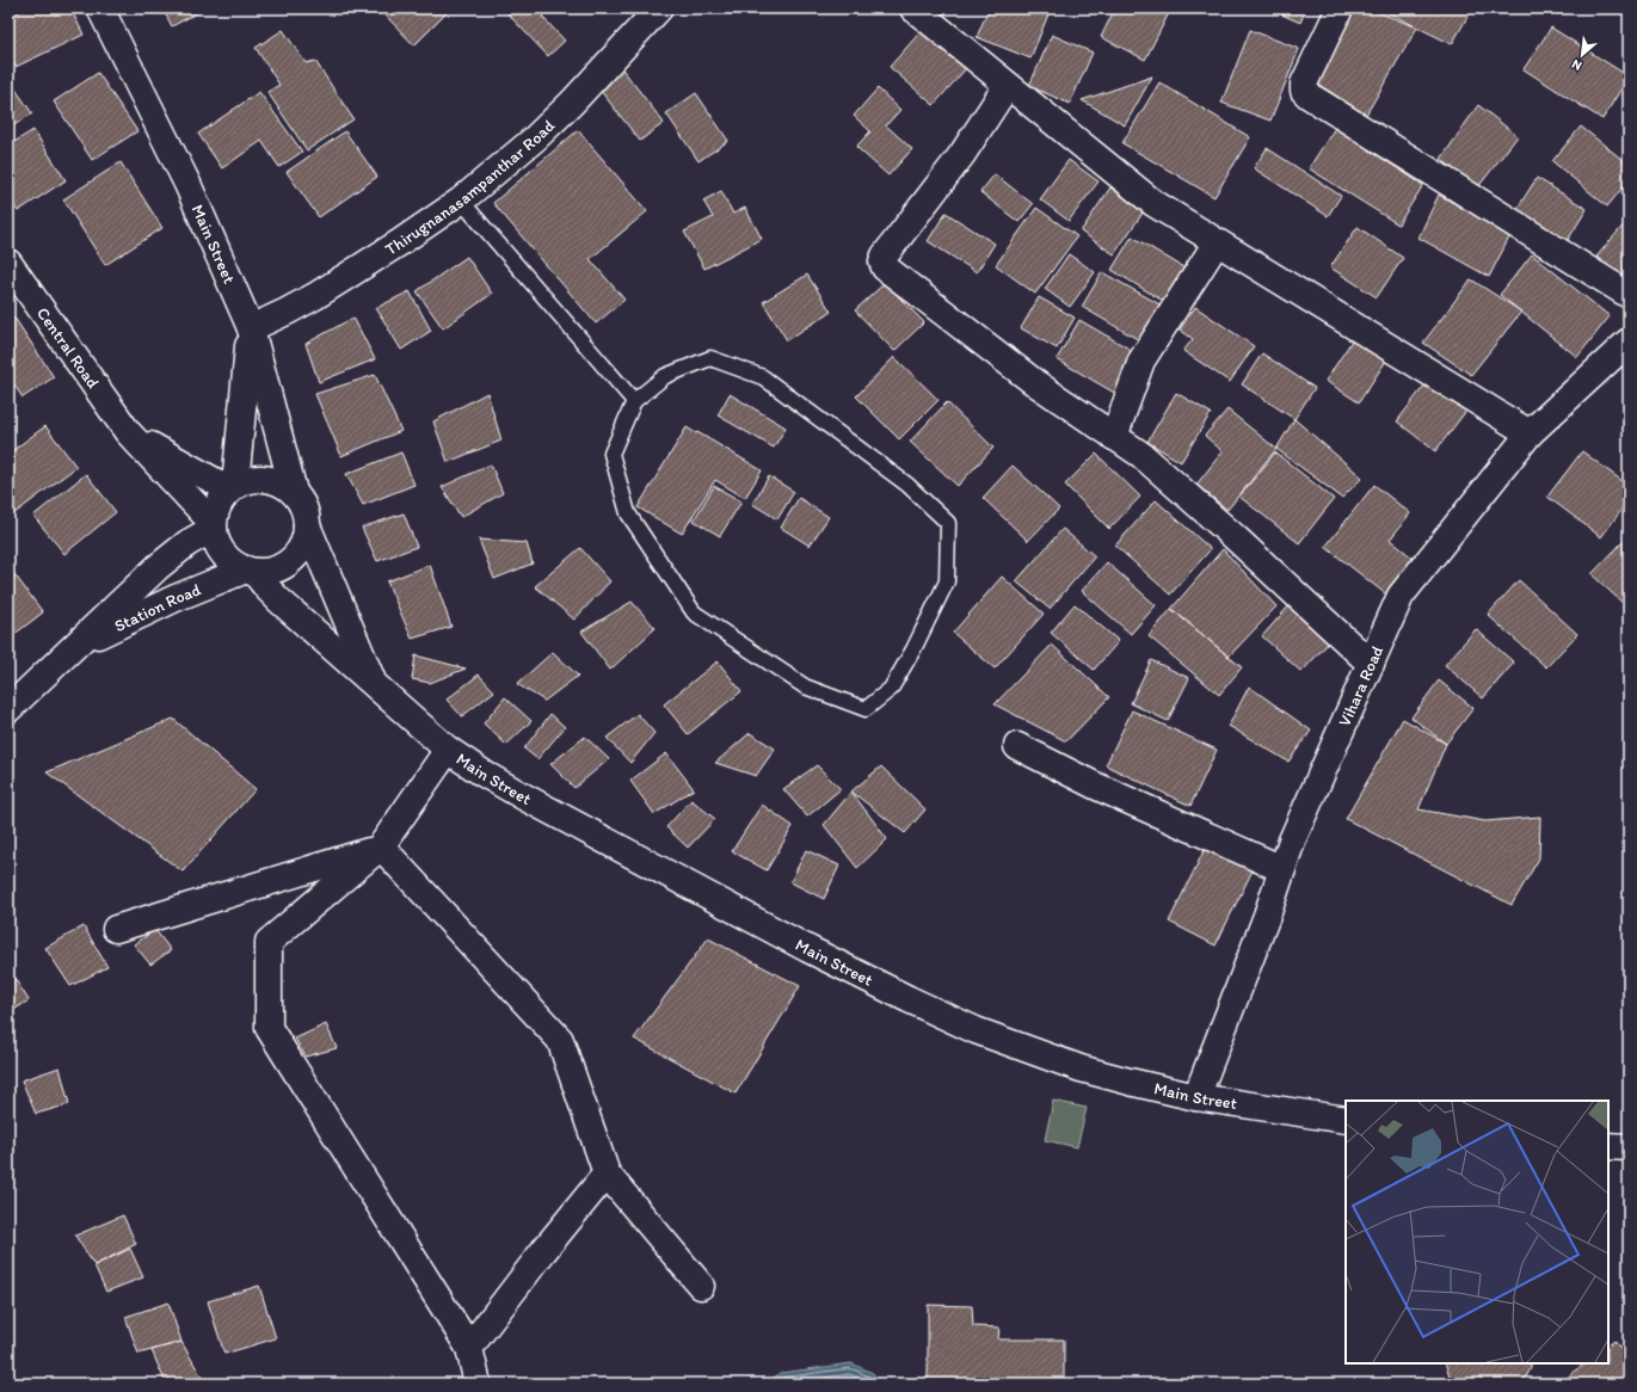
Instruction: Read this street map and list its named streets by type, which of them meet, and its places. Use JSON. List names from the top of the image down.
{
  "streets": {
    "street": [
      "Thirugnanasampanthar Road",
      "Main Street",
      "Central Road",
      "Station Road",
      "Vihara Road"
    ]
  },
  "crossings": [
    ["Thirugnanasampanthar Road", "Main Street"],
    ["Main Street", "Central Road"],
    ["Main Street", "Station Road"],
    ["Main Street", "Vihara Road"],
    ["Central Road", "Station Road"]
  ],
  "north": "bottom left"
}
